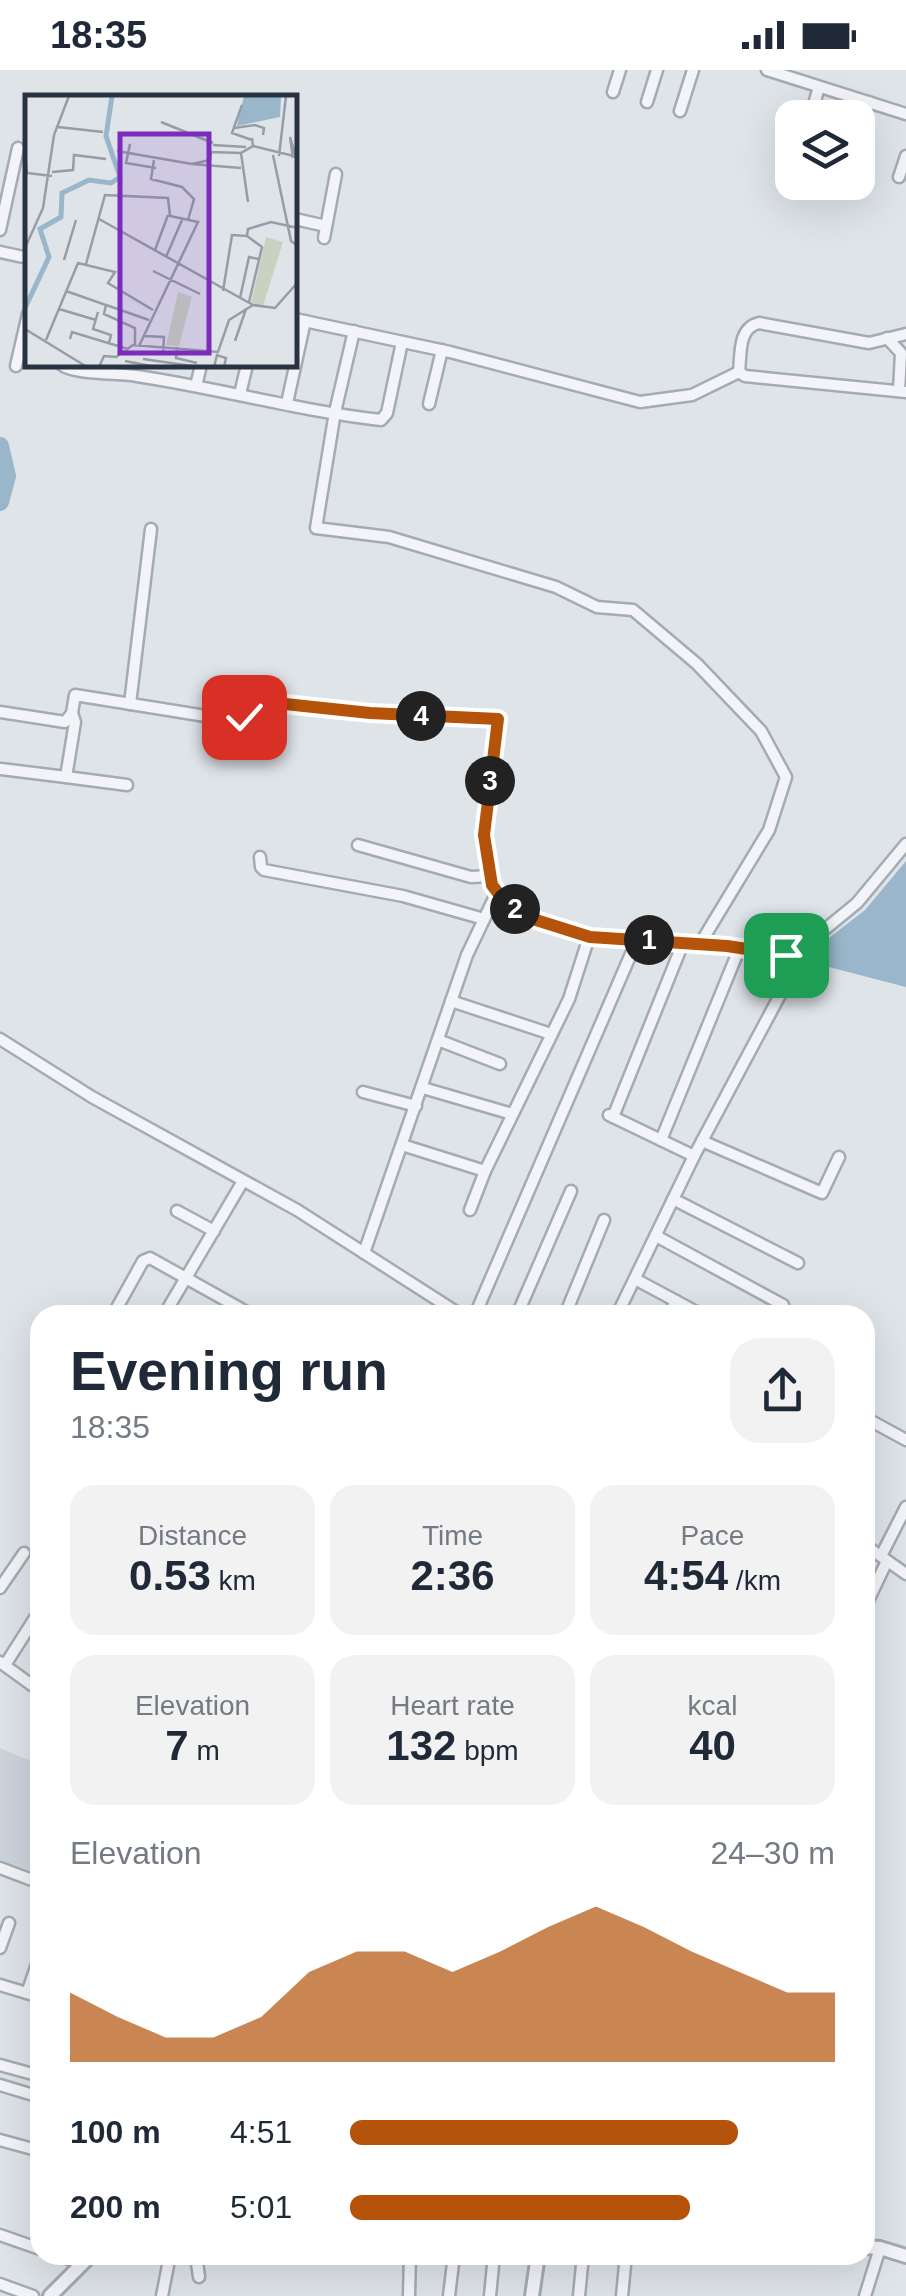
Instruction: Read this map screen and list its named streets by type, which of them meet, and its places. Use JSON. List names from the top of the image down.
{
  "page": {
    "status": "18:35",
    "pins": [
      "4",
      "3",
      "2",
      "1"
    ],
    "heading": ["Evening run", "18:35"],
    "stats": [
      ["Distance", "0.53 km"],
      ["Time", "2:36"],
      ["Pace", "4:54 /km"],
      ["Elevation", "7 m"],
      ["Heart rate", "132 bpm"],
      ["kcal", "40"]
    ],
    "chart": ["Elevation", "24–30 m"],
    "list": [
      {
        "name": "100 m",
        "note": "4:51"
      },
      {
        "name": "200 m",
        "note": "5:01"
      }
    ]
  }
}
